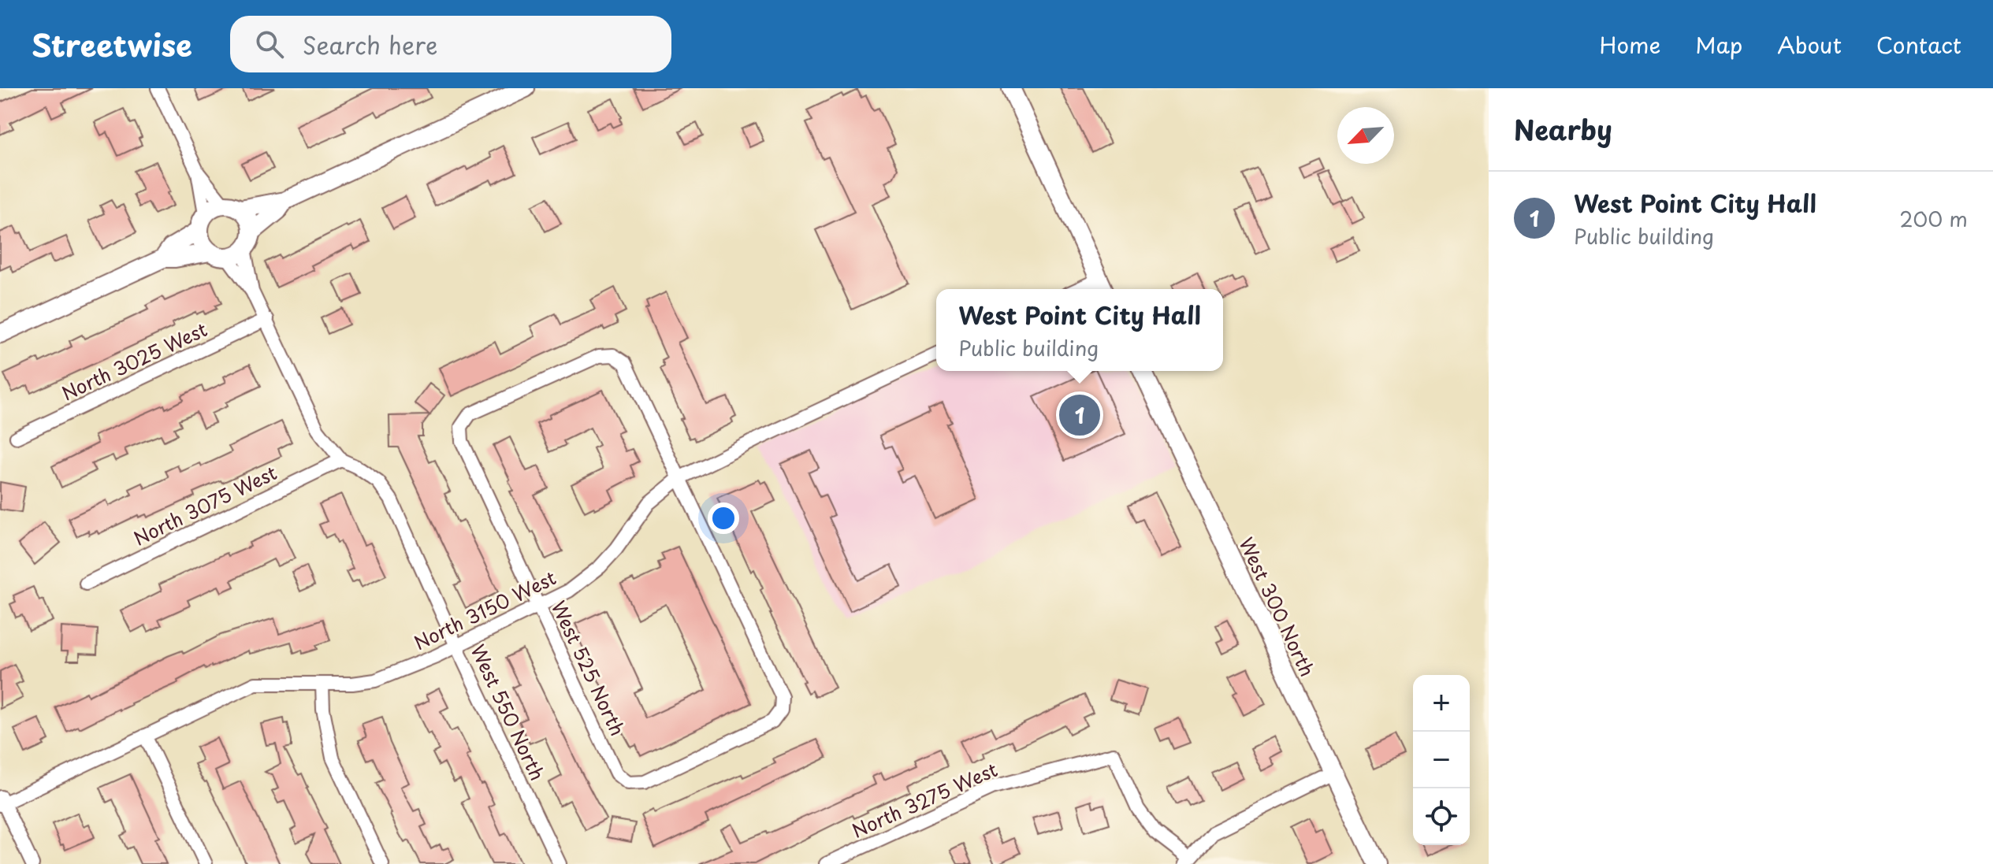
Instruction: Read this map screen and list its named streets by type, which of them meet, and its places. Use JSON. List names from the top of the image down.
{
  "streets": {
    "main road": ["West 300 North"],
    "street": [
      "North 3025 West",
      "North 3075 West",
      "North 3150 West",
      "West 525 North",
      "West 550 North",
      "North 3275 West"
    ]
  },
  "crossings": [
    ["North 3025 West", "West 550 North"],
    ["North 3075 West", "West 550 North"],
    ["North 3150 West", "West 525 North"],
    ["North 3150 West", "West 550 North"]
  ],
  "north": "bottom left",
  "page": {
    "header": "Streetwise",
    "search": "Search here",
    "nav": [
      "Home",
      "Map",
      "About",
      "Contact"
    ],
    "heading": "Nearby",
    "list": [
      {
        "mark": "1",
        "name": "West Point City Hall",
        "note": "Public building",
        "value": "200 m"
      }
    ],
    "popup": ["West Point City Hall", "Public building"],
    "pins": "1",
    "map_buttons": ["+", "−"]
  }
}
